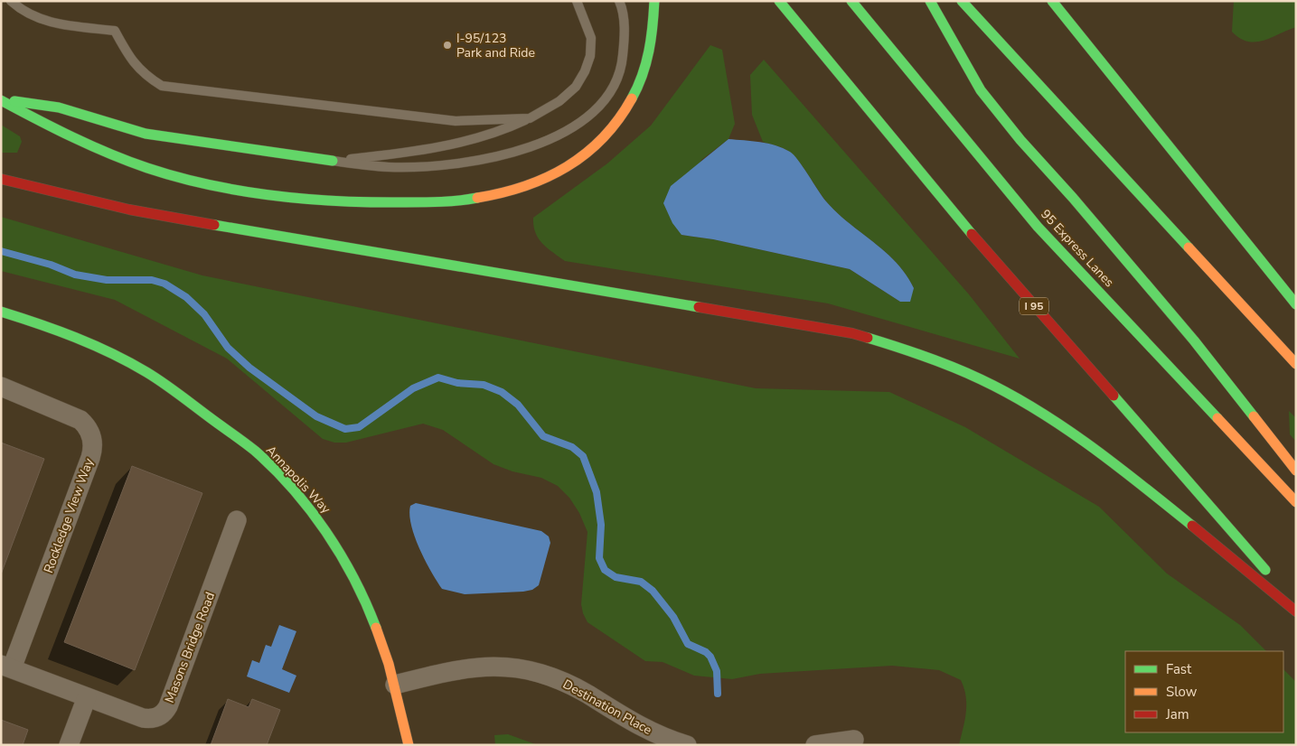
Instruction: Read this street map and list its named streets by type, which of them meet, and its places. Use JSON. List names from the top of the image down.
{
  "streets": {
    "main road": ["95 Express Lanes", "I 95", "Annapolis Way"],
    "street": ["Rockledge View Way", "Masons Bridge Road", "Destination Place"]
  },
  "crossings": [
    ["Annapolis Way", "Destination Place"],
    ["Rockledge View Way", "Masons Bridge Road"]
  ],
  "places": ["I-95/123 Park and Ride"],
  "legend": ["Fast", "Slow", "Jam"]
}
